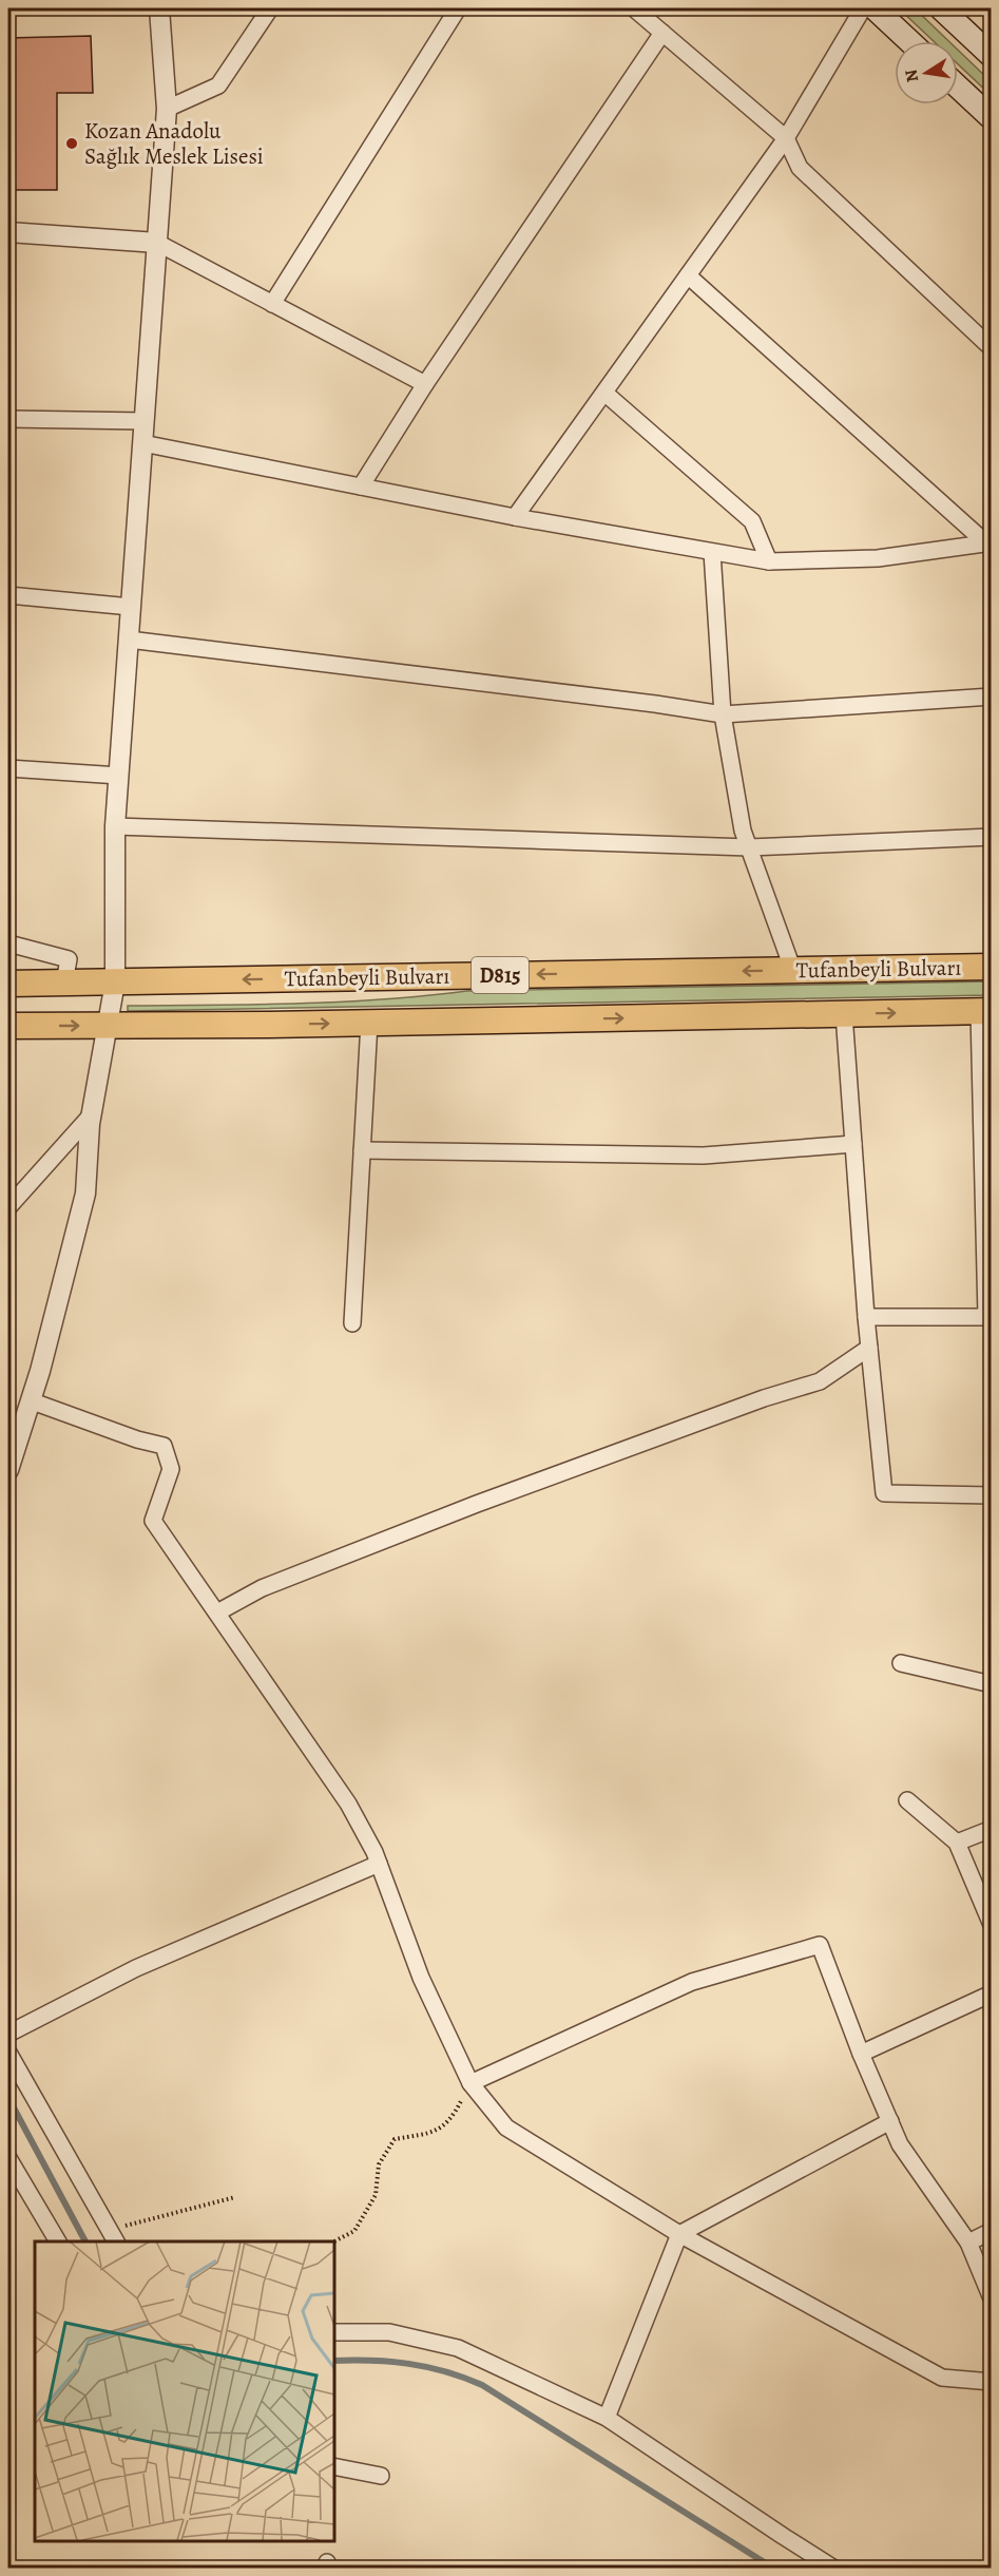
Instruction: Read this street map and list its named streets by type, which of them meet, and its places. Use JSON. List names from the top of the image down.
{
  "streets": {
    "highway": ["Tufanbeyli Bulvarı", "D815"]
  },
  "places": ["Kozan Anadolu Sağlık Meslek Lisesi"],
  "north": "left"
}
